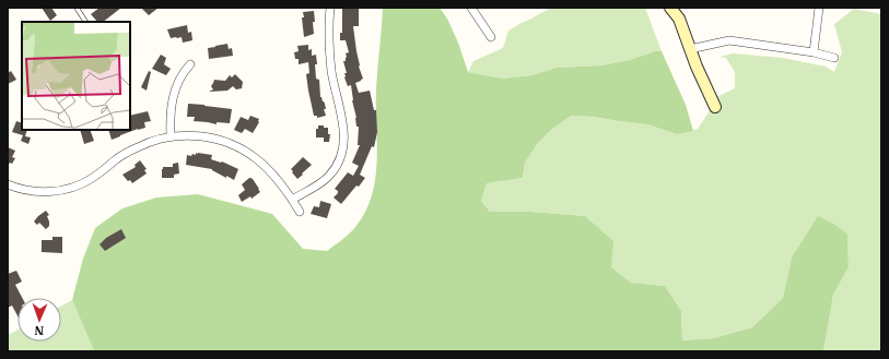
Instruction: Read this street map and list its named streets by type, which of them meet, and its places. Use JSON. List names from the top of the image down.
{
  "north": "bottom"
}
